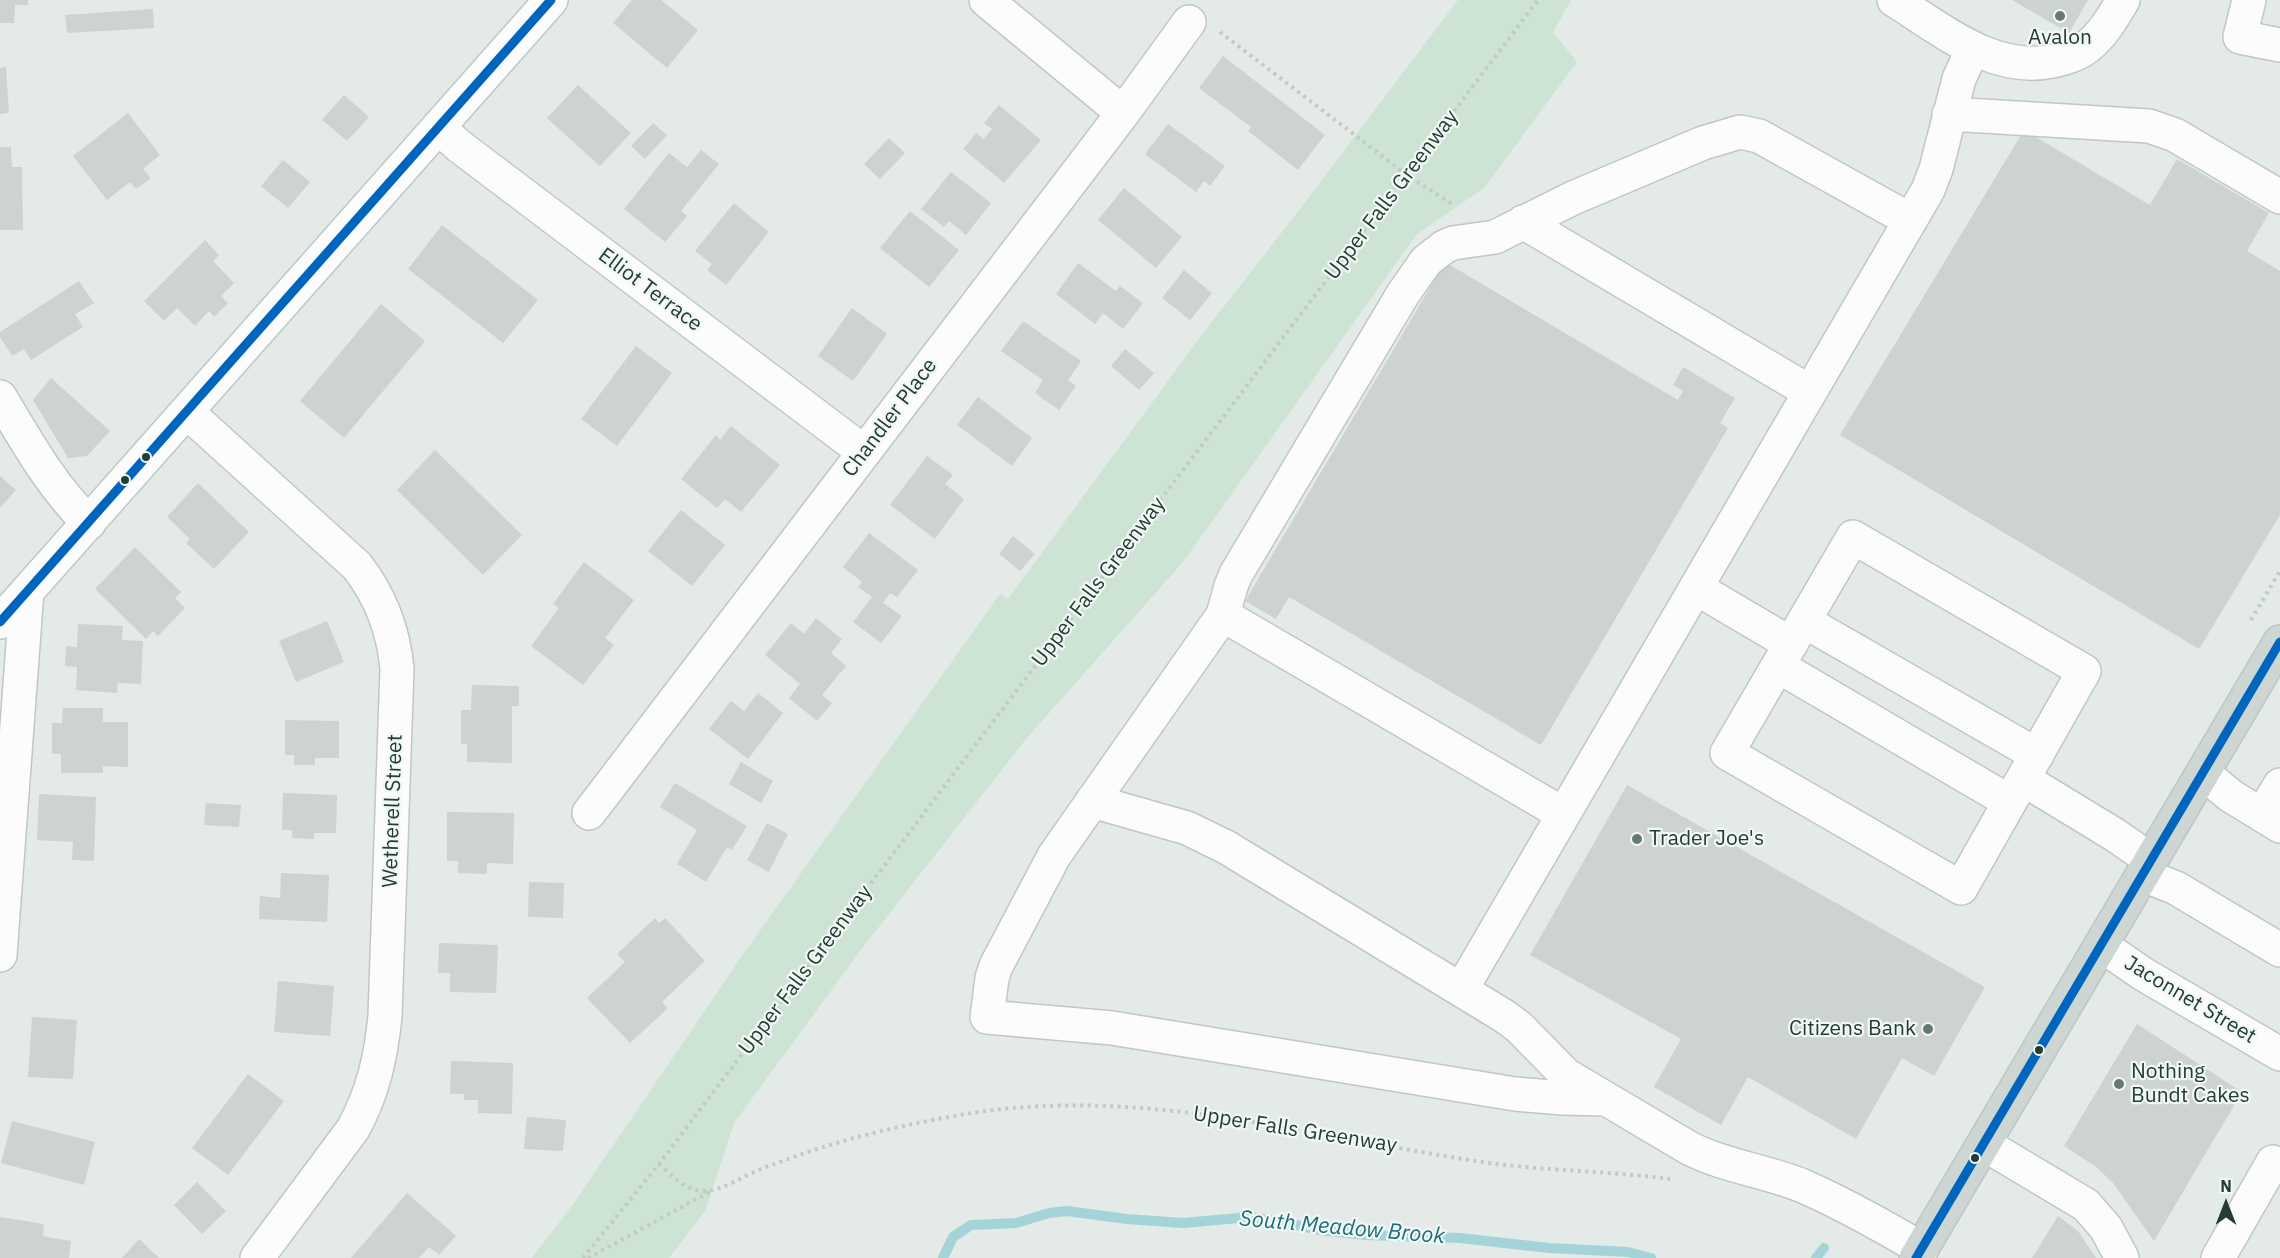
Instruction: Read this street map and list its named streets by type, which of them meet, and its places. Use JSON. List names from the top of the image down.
{
  "streets": {
    "street": [
      "Elliot Terrace",
      "Chandler Place",
      "Wetherell Street",
      "Jaconnet Street"
    ],
    "path": ["Upper Falls Greenway"]
  },
  "crossings": [
    ["Elliot Terrace", "Chandler Place"]
  ],
  "water": ["South Meadow Brook"],
  "places": [
    "Avalon",
    "Trader Joe's",
    "Citizens Bank",
    "Nothing Bundt Cakes"
  ],
  "north": "top"
}
